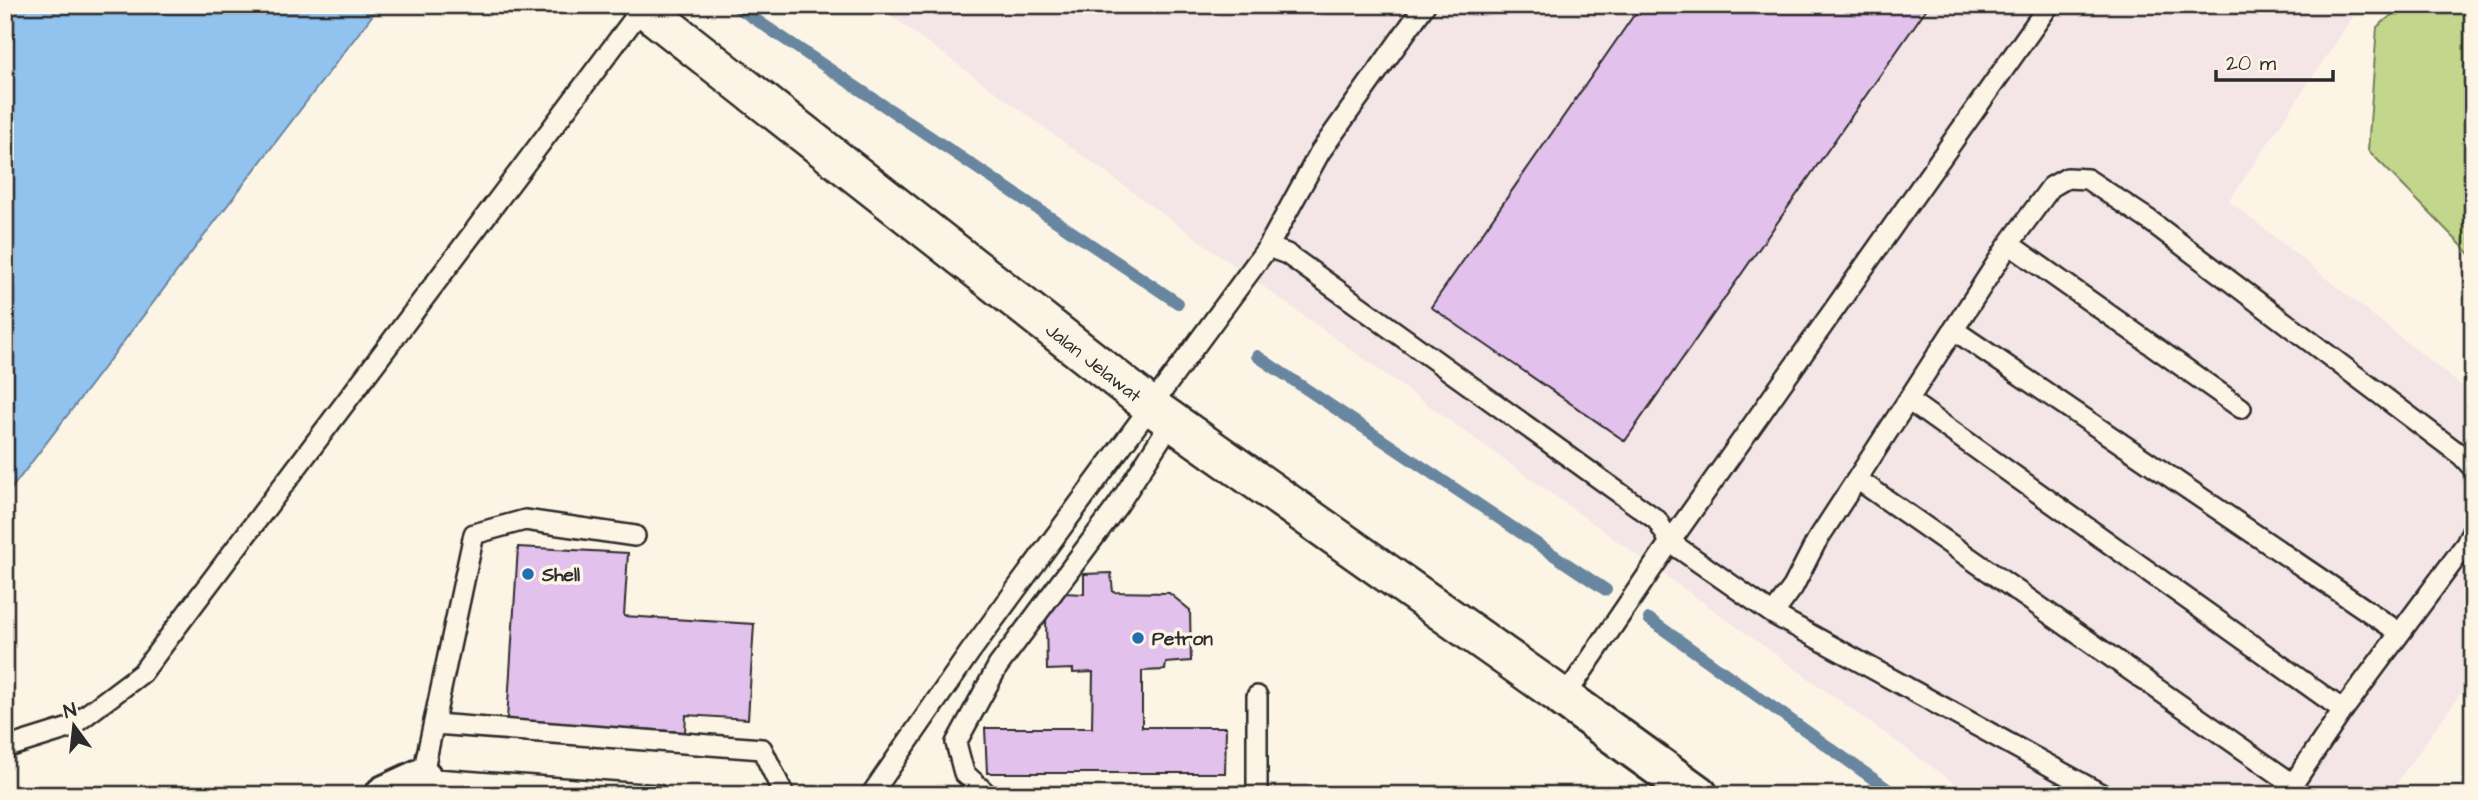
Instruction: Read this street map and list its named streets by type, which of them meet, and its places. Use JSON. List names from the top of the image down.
{
  "streets": {
    "street": ["Jalan Jelawat"]
  },
  "places": ["Shell", "Petron"],
  "scale_bar": "20 m",
  "north": "top"
}
